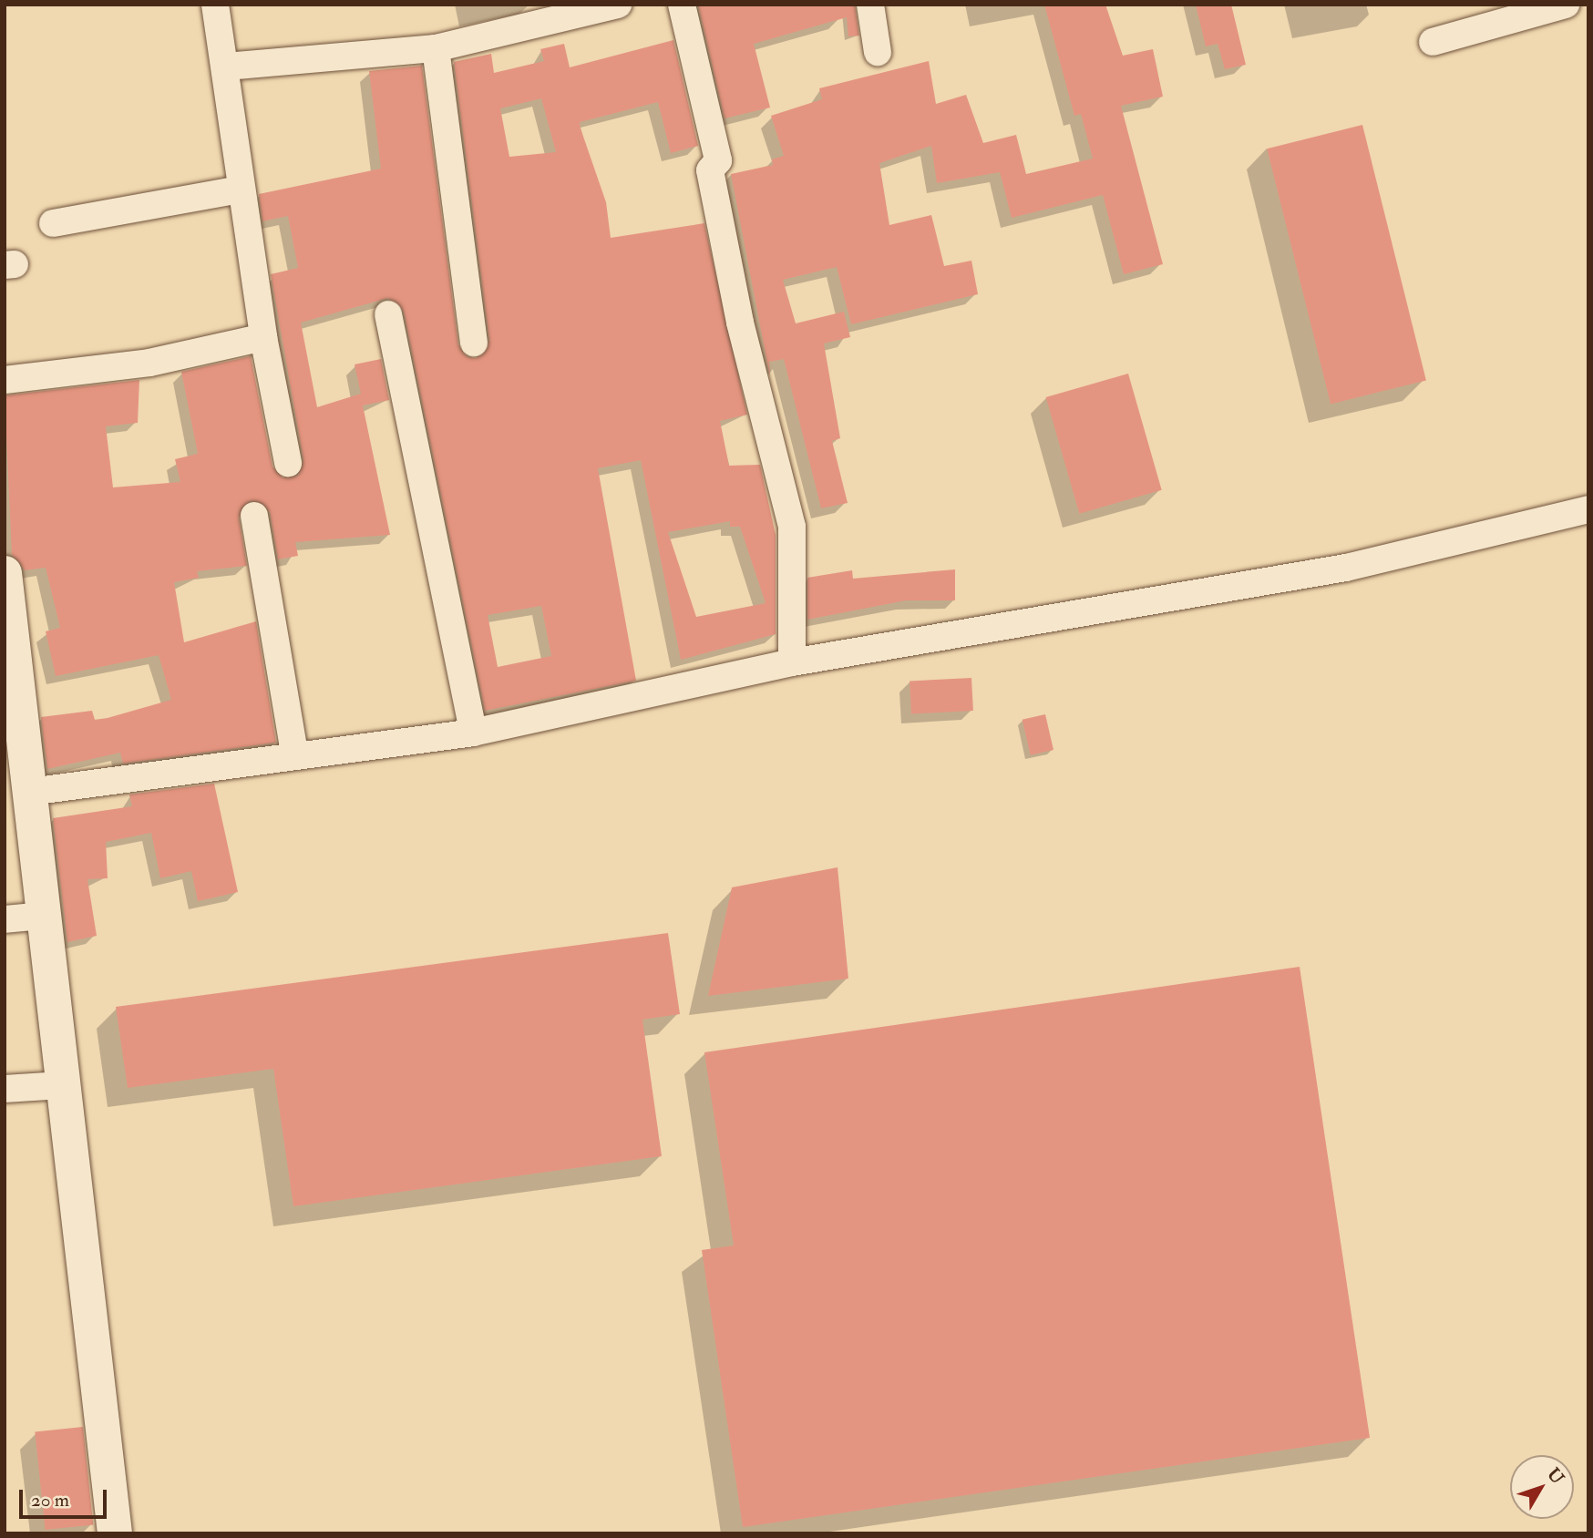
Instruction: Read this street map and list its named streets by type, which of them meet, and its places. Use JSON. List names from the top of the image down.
{
  "scale_bar": "20 m",
  "north": "top right"
}
